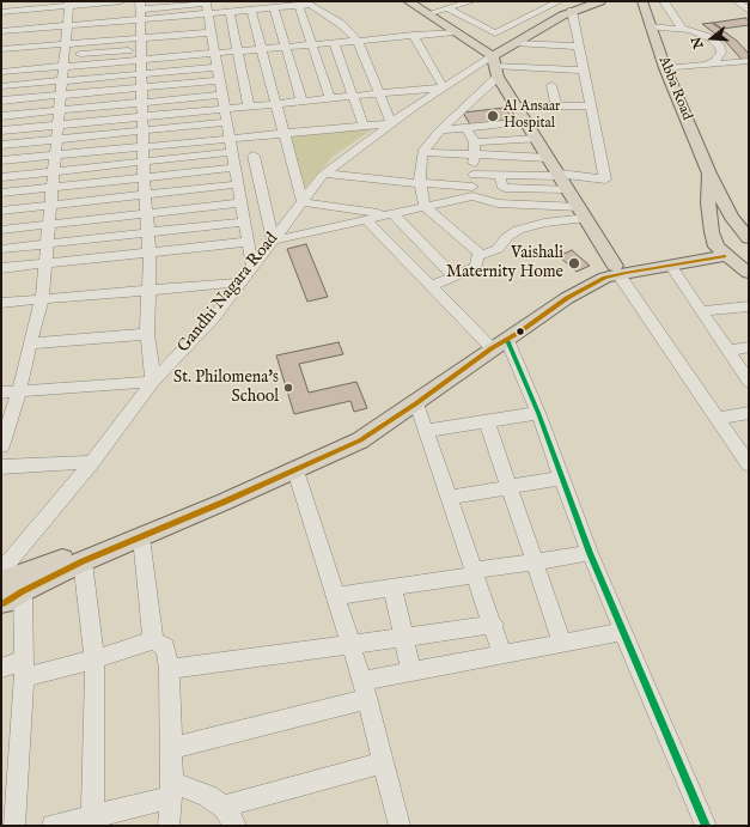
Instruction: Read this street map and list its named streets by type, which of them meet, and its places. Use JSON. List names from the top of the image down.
{
  "streets": {
    "main road": ["Abba Road"],
    "street": ["Gandhi Nagara Road"]
  },
  "places": ["Al Ansaar Hospital", "Vaishali Maternity Home", "St. Philomena's School"],
  "north": "left"
}
